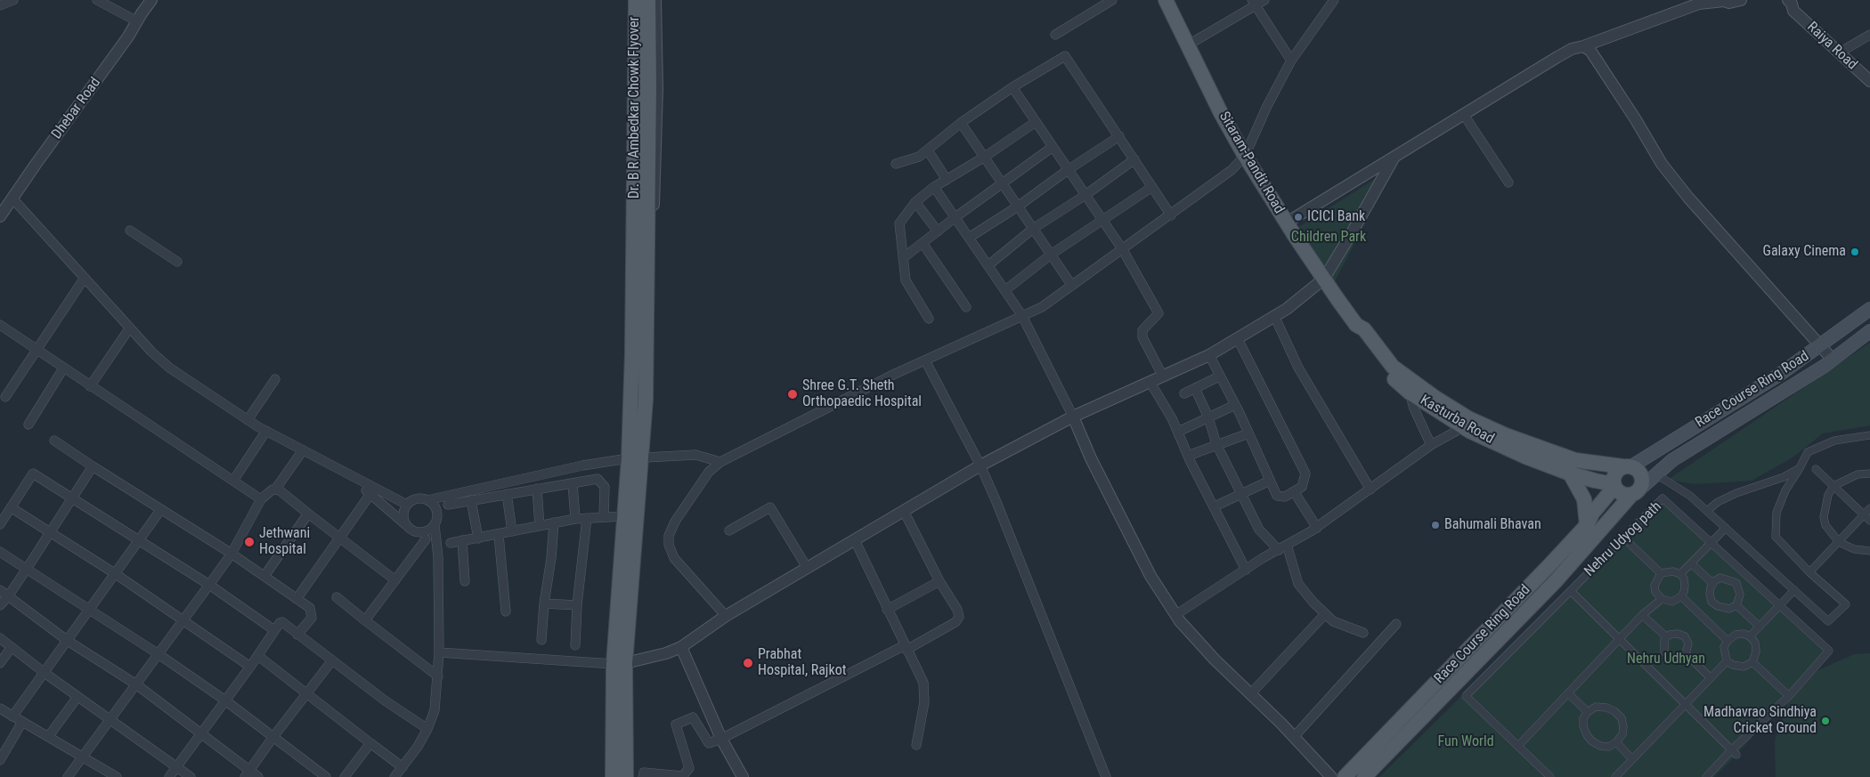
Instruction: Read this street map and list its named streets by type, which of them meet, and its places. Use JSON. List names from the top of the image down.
{
  "streets": {
    "main road": [
      "Dr. B R Ambedkar Chowk Flyover",
      "Sitaram-Pandit Road",
      "Race Course Ring Road",
      "Kasturba Road"
    ],
    "street": ["Raiya Road", "Dhebar Road", "Nehru Udyog path"]
  },
  "crossings": [
    ["Sitaram-Pandit Road", "Race Course Ring Road"],
    ["Sitaram-Pandit Road", "Kasturba Road"],
    ["Race Course Ring Road", "Kasturba Road"]
  ],
  "parks": ["Children Park", "Nehru Udhyan", "Fun World"],
  "places": [
    "ICICI Bank",
    "Galaxy Cinema",
    "Shree G.T. Sheth Orthopaedic Hospital",
    "Bahumali Bhavan",
    "Jethwani Hospital",
    "Prabhat Hospital, Rajkot",
    "Madhavrao Sindhiya Cricket Ground"
  ]
}
